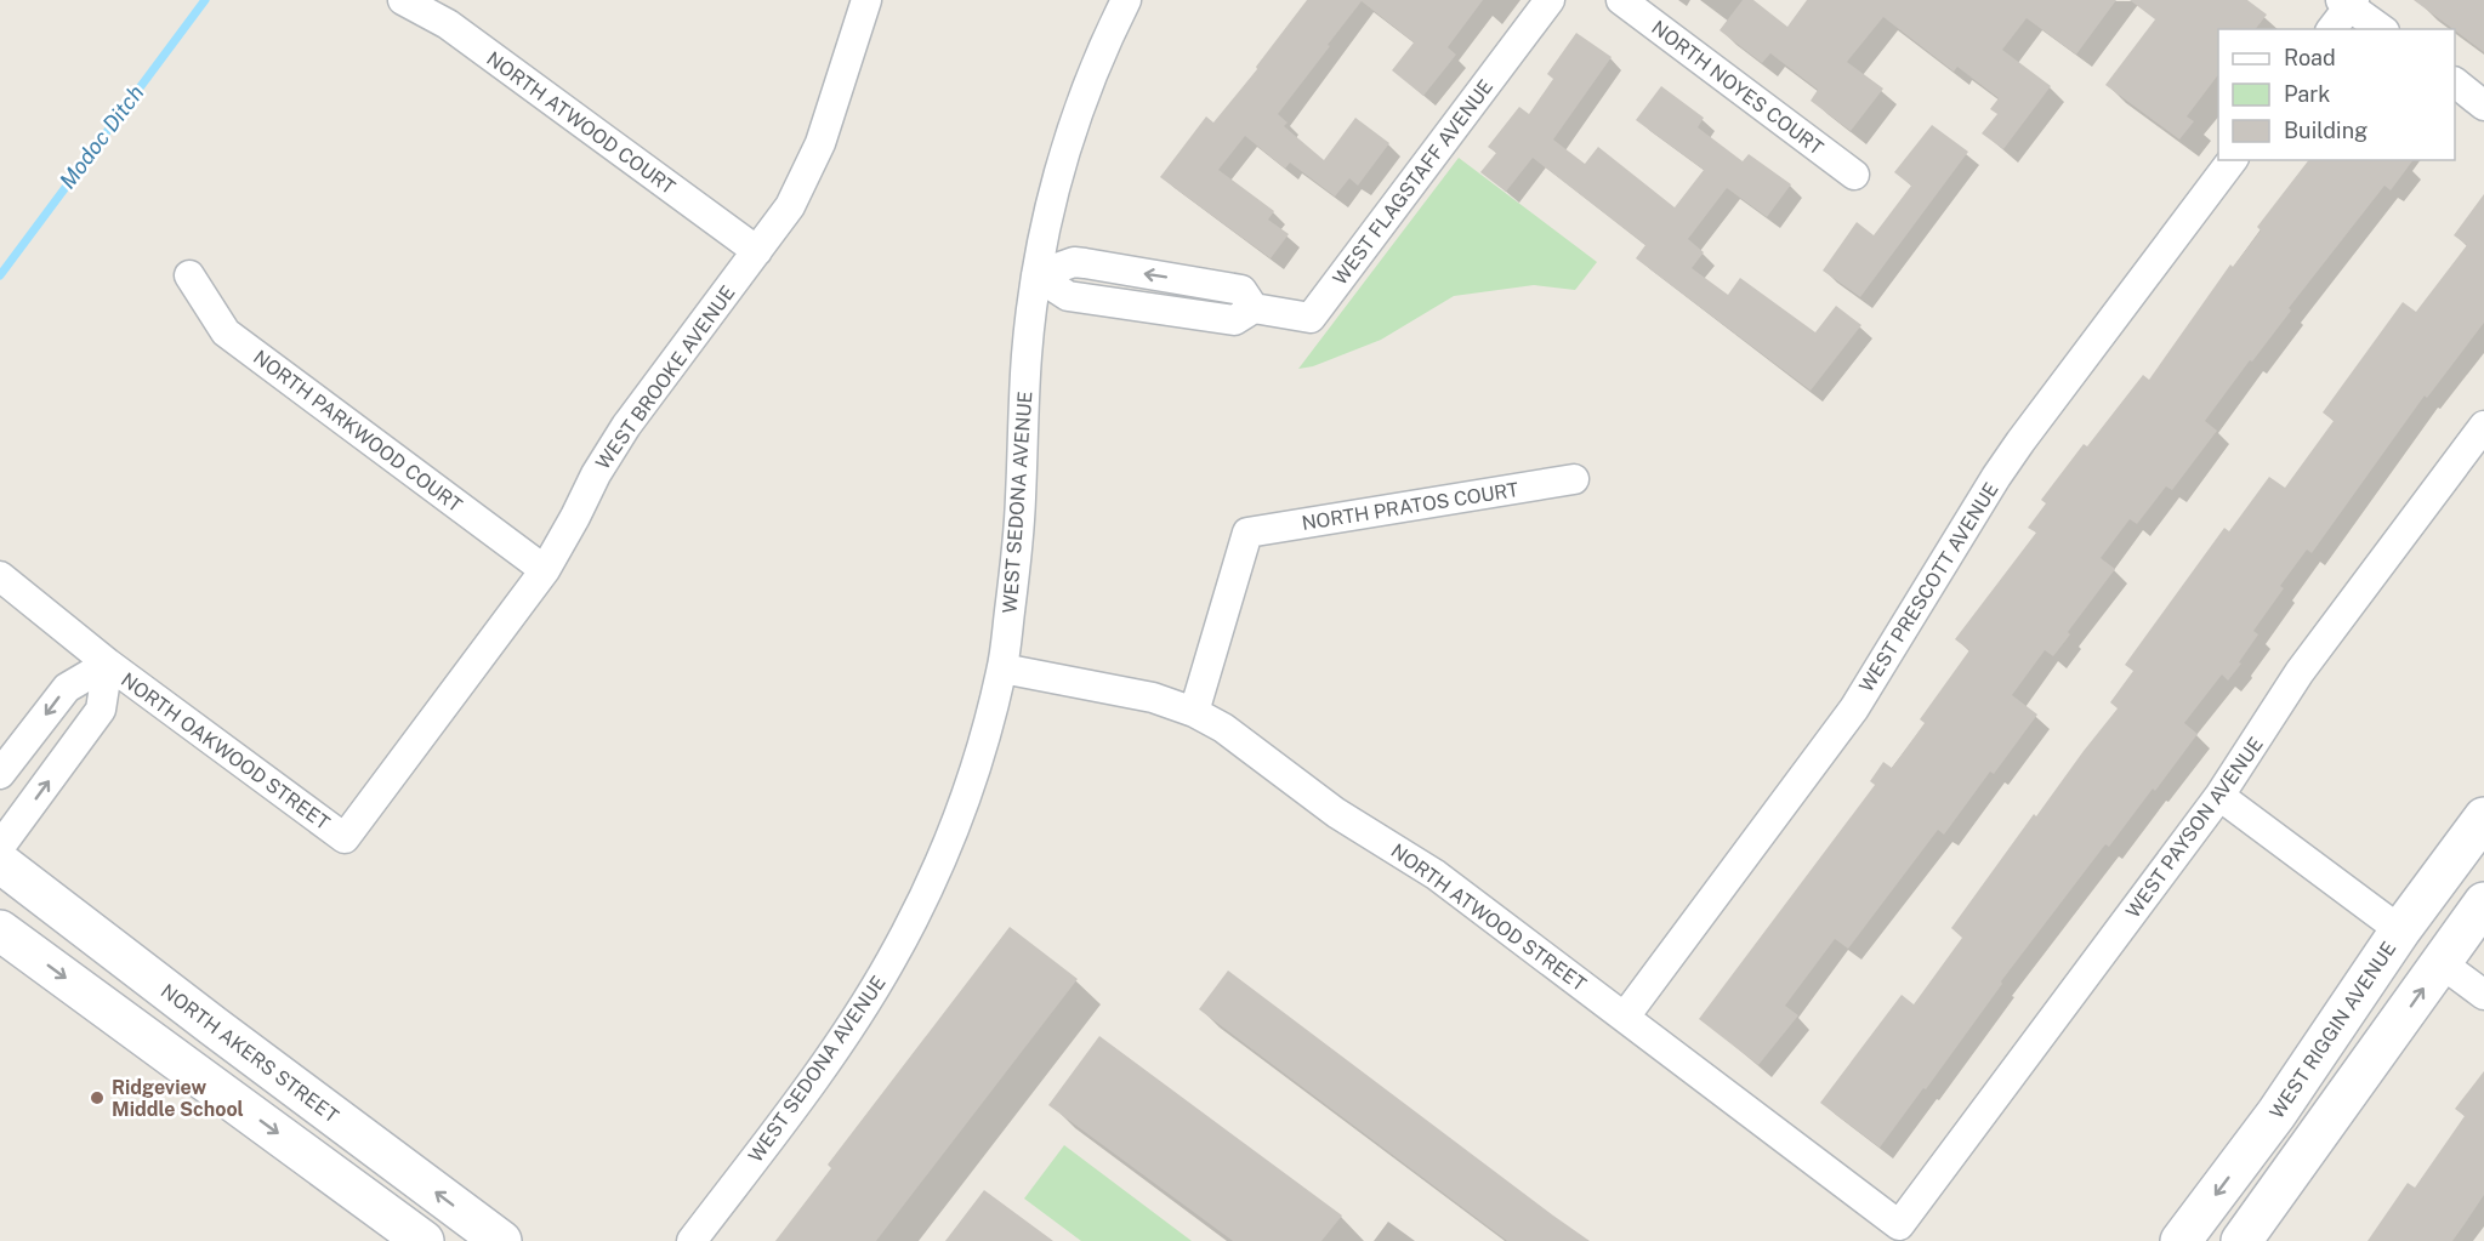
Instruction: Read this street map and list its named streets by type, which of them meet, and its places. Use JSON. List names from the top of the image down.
{
  "streets": {
    "main road": ["WEST RIGGIN AVENUE", "NORTH AKERS STREET"],
    "street": [
      "NORTH NOYES COURT",
      "NORTH ATWOOD COURT",
      "WEST FLAGSTAFF AVENUE",
      "WEST BROOKE AVENUE",
      "NORTH PARKWOOD COURT",
      "WEST SEDONA AVENUE",
      "NORTH PRATOS COURT",
      "WEST PRESCOTT AVENUE",
      "NORTH OAKWOOD STREET",
      "WEST PAYSON AVENUE",
      "NORTH ATWOOD STREET"
    ]
  },
  "crossings": [
    ["NORTH ATWOOD COURT", "WEST BROOKE AVENUE"],
    ["WEST FLAGSTAFF AVENUE", "WEST SEDONA AVENUE"],
    ["WEST BROOKE AVENUE", "NORTH PARKWOOD COURT"],
    ["WEST BROOKE AVENUE", "NORTH OAKWOOD STREET"],
    ["WEST SEDONA AVENUE", "NORTH ATWOOD STREET"],
    ["NORTH PRATOS COURT", "NORTH ATWOOD STREET"],
    ["WEST PRESCOTT AVENUE", "NORTH ATWOOD STREET"],
    ["WEST PAYSON AVENUE", "NORTH ATWOOD STREET"]
  ],
  "water": ["Modoc Ditch"],
  "places": ["Ridgeview Middle School"],
  "legend": ["Road", "Park", "Building"]
}
